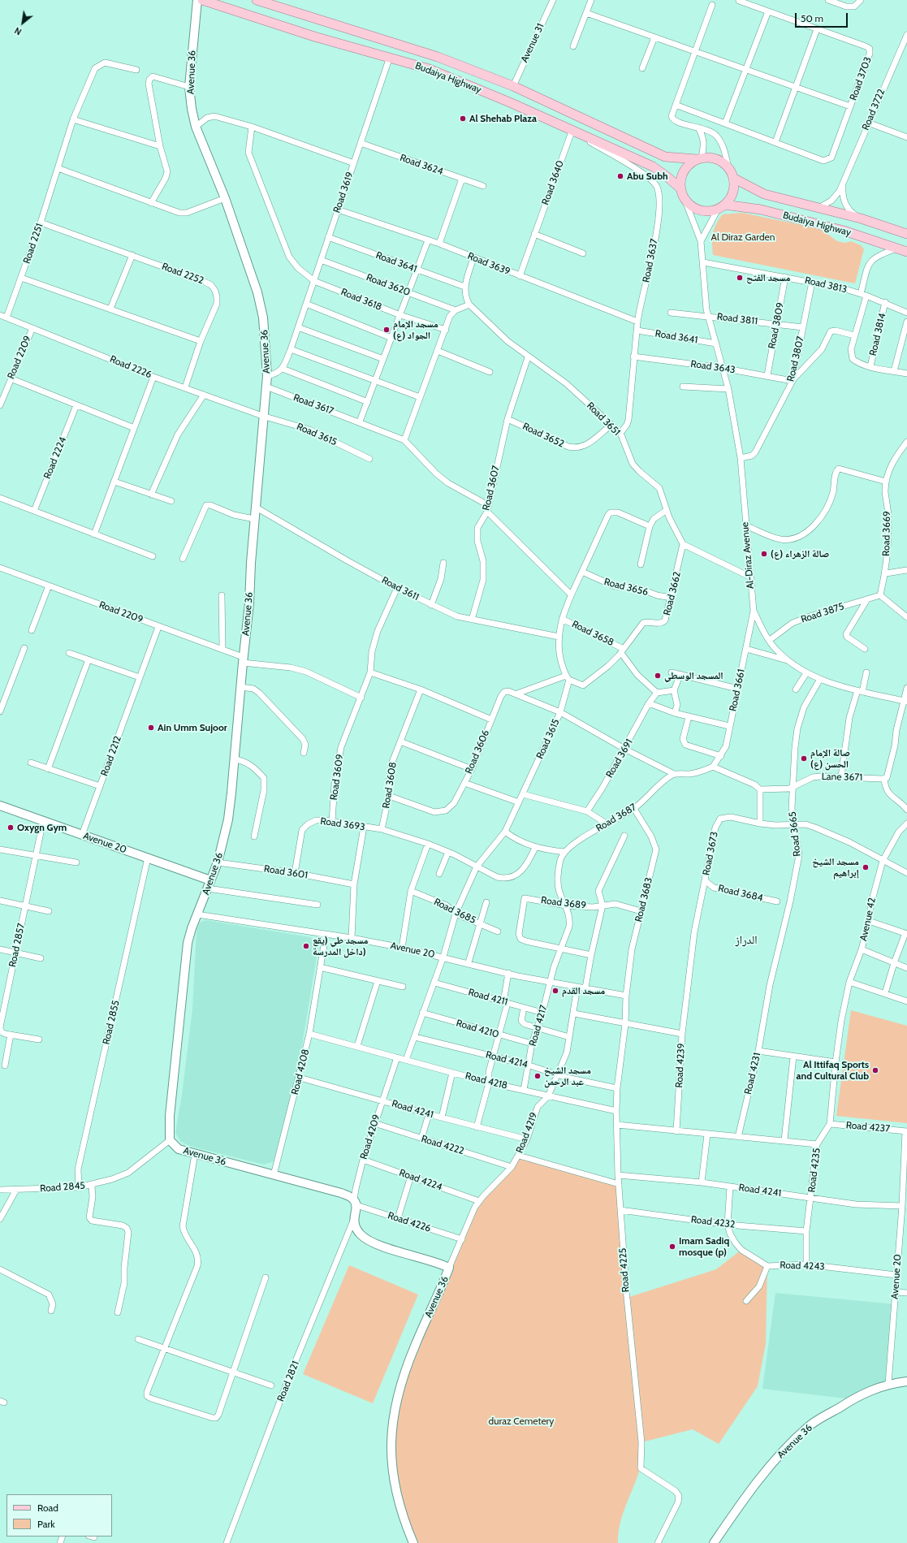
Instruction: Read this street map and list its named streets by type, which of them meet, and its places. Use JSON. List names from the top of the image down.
{
  "streets": {
    "main road": ["Budaiya Highway"],
    "street": [
      "Avenue 31",
      "Avenue 36",
      "Road 3703",
      "Road 3722",
      "Road 3624",
      "Road 3640",
      "Road 3619",
      "Road 2251",
      "Road 3637",
      "Road 3641",
      "Road 3639",
      "Road 2252",
      "Road 3620",
      "Road 3813",
      "Road 3618",
      "Road 3811",
      "Road 3809",
      "Road 3814",
      "Road 2209",
      "Road 3807",
      "Road 2226",
      "Road 3643",
      "Road 3617",
      "Road 3651",
      "Road 3615",
      "Road 3652",
      "Road 2224",
      "Road 3607",
      "Road 3669",
      "Al-Diraz Avenue",
      "Road 3656",
      "Road 3611",
      "Road 3662",
      "Road 3875",
      "Road 3658",
      "Road 3661",
      "Road 3606",
      "Road 2212",
      "Road 3691",
      "Road 3609",
      "Lane 3671",
      "Road 3608",
      "Road 3687",
      "Road 3693",
      "Road 3665",
      "Avenue 20",
      "Road 3673",
      "Road 3601",
      "Road 3684",
      "Road 3683",
      "Road 3689",
      "Road 3685",
      "Avenue 42",
      "Road 2857",
      "Road 4211",
      "Road 2855",
      "Road 4217",
      "Road 4210",
      "Road 4214",
      "Road 4239",
      "Road 4208",
      "Road 4231",
      "Road 4218",
      "Road 4241",
      "Road 4237",
      "Road 4219",
      "Road 4209",
      "Road 4222",
      "Road 4235",
      "Road 4224",
      "Road 2845",
      "Road 4226",
      "Road 4232",
      "Road 4243",
      "Road 4225",
      "Road 2821"
    ]
  },
  "crossings": [
    ["Avenue 31", "Budaiya Highway"],
    ["Avenue 36", "Road 2209"],
    ["Avenue 36", "Road 2226"],
    ["Avenue 36", "Road 3617"],
    ["Avenue 36", "Road 3615"],
    ["Avenue 36", "Road 3611"],
    ["Avenue 36", "Avenue 20"],
    ["Avenue 36", "Road 3601"],
    ["Avenue 36", "Road 4208"],
    ["Avenue 36", "Road 4219"],
    ["Avenue 36", "Road 4209"],
    ["Avenue 36", "Road 2845"],
    ["Avenue 36", "Road 4226"],
    ["Avenue 36", "Road 2821"],
    ["Budaiya Highway", "Road 3722"],
    ["Budaiya Highway", "Road 3640"],
    ["Budaiya Highway", "Road 3619"],
    ["Budaiya Highway", "Road 3637"],
    ["Budaiya Highway", "Al-Diraz Avenue"],
    ["Road 3624", "Road 3619"],
    ["Road 3640", "Road 3637"],
    ["Road 3640", "Road 3639"],
    ["Road 3619", "Road 3641"],
    ["Road 3619", "Road 3639"],
    ["Road 3619", "Road 3620"],
    ["Road 3619", "Road 3618"],
    ["Road 2251", "Road 2252"],
    ["Road 2251", "Road 2226"],
    ["Road 3637", "Road 3641"],
    ["Road 3637", "Road 3639"],
    ["Road 3637", "Road 3643"],
    ["Road 3637", "Road 3651"],
    ["Road 3641", "Road 3651"],
    ["Road 3641", "Al-Diraz Avenue"],
    ["Road 3639", "Road 3651"],
    ["Road 2252", "Road 2226"],
    ["Road 3813", "Road 3809"],
    ["Road 3813", "Road 3814"],
    ["Road 3813", "Road 3807"],
    ["Road 3813", "Al-Diraz Avenue"],
    ["Road 3811", "Road 3809"],
    ["Road 3811", "Road 3807"],
    ["Road 3811", "Al-Diraz Avenue"],
    ["Road 3809", "Road 3643"],
    ["Road 2209", "Road 2226"],
    ["Road 2209", "Road 2212"],
    ["Road 3807", "Road 3643"],
    ["Road 3807", "Al-Diraz Avenue"],
    ["Road 2226", "Road 3615"],
    ["Road 3643", "Al-Diraz Avenue"],
    ["Road 3651", "Road 3652"],
    ["Road 3651", "Road 3607"],
    ["Road 3651", "Road 3662"],
    ["Road 3615", "Road 3658"],
    ["Road 3615", "Road 3606"],
    ["Road 3615", "Road 3693"],
    ["Road 3615", "Avenue 20"],
    ["Road 3615", "Road 3685"],
    ["Road 3652", "Road 3607"],
    ["Road 3607", "Road 3611"],
    ["Road 3669", "Road 3875"],
    ["Al-Diraz Avenue", "Road 3875"],
    ["Al-Diraz Avenue", "Road 3661"],
    ["Al-Diraz Avenue", "Road 3665"],
    ["Road 3656", "Road 3662"],
    ["Road 3611", "Road 3609"],
    ["Road 3662", "Road 3658"],
    ["Road 3606", "Road 3691"],
    ["Road 3606", "Road 3608"],
    ["Road 3606", "Road 3687"],
    ["Road 2212", "Avenue 20"],
    ["Road 3609", "Road 3693"],
    ["Lane 3671", "Road 3665"],
    ["Road 3608", "Road 3693"],
    ["Road 3687", "Road 3683"],
    ["Road 3693", "Road 3601"],
    ["Road 3665", "Road 3673"],
    ["Road 3665", "Road 4231"],
    ["Avenue 20", "Road 3683"],
    ["Avenue 20", "Road 2857"],
    ["Avenue 20", "Road 2855"],
    ["Avenue 20", "Road 4217"],
    ["Avenue 20", "Road 4208"],
    ["Avenue 20", "Road 4241"],
    ["Avenue 20", "Road 4237"],
    ["Avenue 20", "Road 4219"],
    ["Avenue 20", "Road 4243"],
    ["Avenue 20", "Road 4225"],
    ["Road 3673", "Road 3684"],
    ["Road 3673", "Avenue 42"],
    ["Road 3673", "Road 4239"],
    ["Road 3683", "Road 3689"],
    ["Road 3683", "Road 4225"],
    ["Avenue 42", "Road 4235"],
    ["Road 4211", "Road 4217"],
    ["Road 2855", "Road 2845"],
    ["Road 4217", "Road 4210"],
    ["Road 4217", "Road 4214"],
    ["Road 4217", "Road 4218"],
    ["Road 4214", "Road 4219"],
    ["Road 4214", "Road 4225"],
    ["Road 4208", "Road 4218"],
    ["Road 4208", "Road 4241"],
    ["Road 4218", "Road 4219"],
    ["Road 4218", "Road 4209"],
    ["Road 4218", "Road 4225"],
    ["Road 4241", "Road 4219"],
    ["Road 4241", "Road 4209"],
    ["Road 4241", "Road 4235"],
    ["Road 4241", "Road 4225"],
    ["Road 4237", "Road 4235"],
    ["Road 4219", "Road 4222"],
    ["Road 4219", "Road 4224"],
    ["Road 4219", "Road 4226"],
    ["Road 4209", "Road 4222"],
    ["Road 4209", "Road 4224"],
    ["Road 4209", "Road 4226"],
    ["Road 4235", "Road 4232"],
    ["Road 4235", "Road 4243"],
    ["Road 4232", "Road 4243"],
    ["Road 4232", "Road 4225"]
  ],
  "districts": ["الدراز"],
  "parks": ["Al Diraz Garden", "duraz Cemetery"],
  "places": [
    "Al Shehab Plaza",
    "Abu Subh",
    "مسجد الفتح",
    "مسجد الإمام الجواد (ع)",
    "(ع) صالة الزهراء",
    "المسجد الوسطي",
    "Ain Umm Sujoor",
    "صالة الإمام الحسن (ع)",
    "Oxygn Gym",
    "مسجد الشيخ إبراهيم",
    "مسجد طي (يقع داخل المدرسة)",
    "مسجد القدم",
    "Al Ittifaq Sports and Cultural Club",
    "مسجد الشيخ عبد الرحمن",
    "Imam Sadiq mosque (p)"
  ],
  "legend": ["Road", "Park"],
  "scale_bar": "50 m",
  "north": "bottom left"
}
